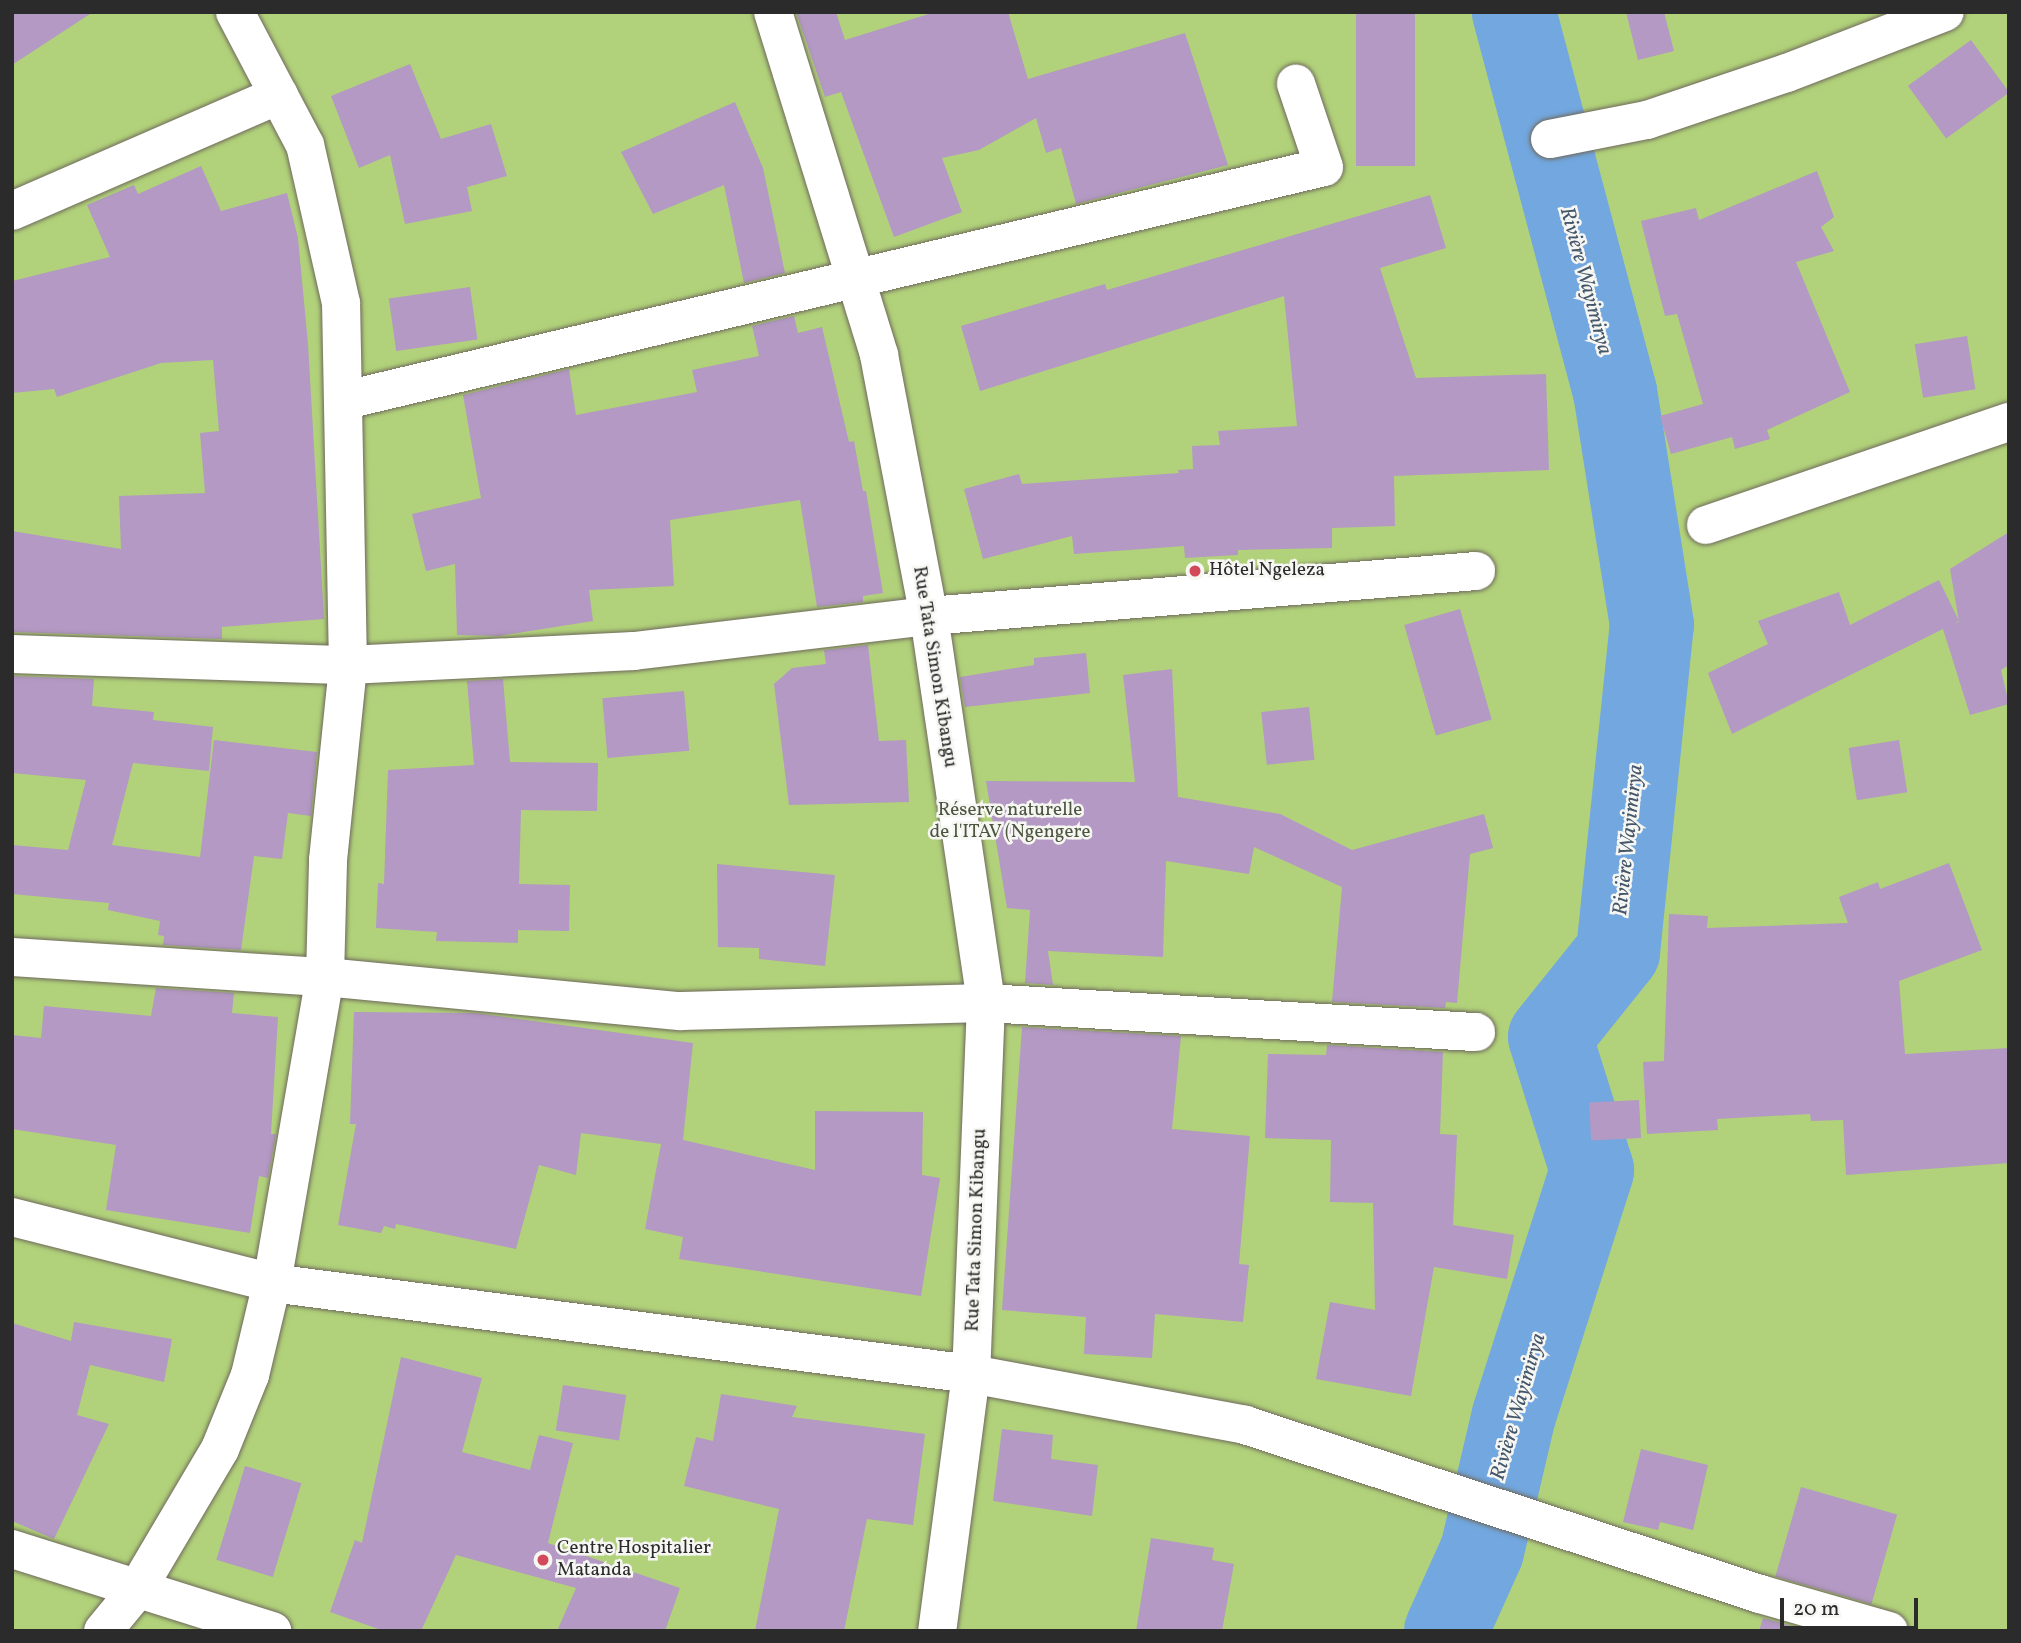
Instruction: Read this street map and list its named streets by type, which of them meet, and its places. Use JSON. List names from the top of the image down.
{
  "streets": {
    "street": ["Rue Tata Simon Kibangu"]
  },
  "water": ["Rivière Wayimirya"],
  "parks": ["Réserve naturelle de l'ITAV (Ngengere"],
  "places": ["Hôtel Ngeleza", "Centre Hospitalier Matanda"],
  "scale_bar": "20 m"
}
